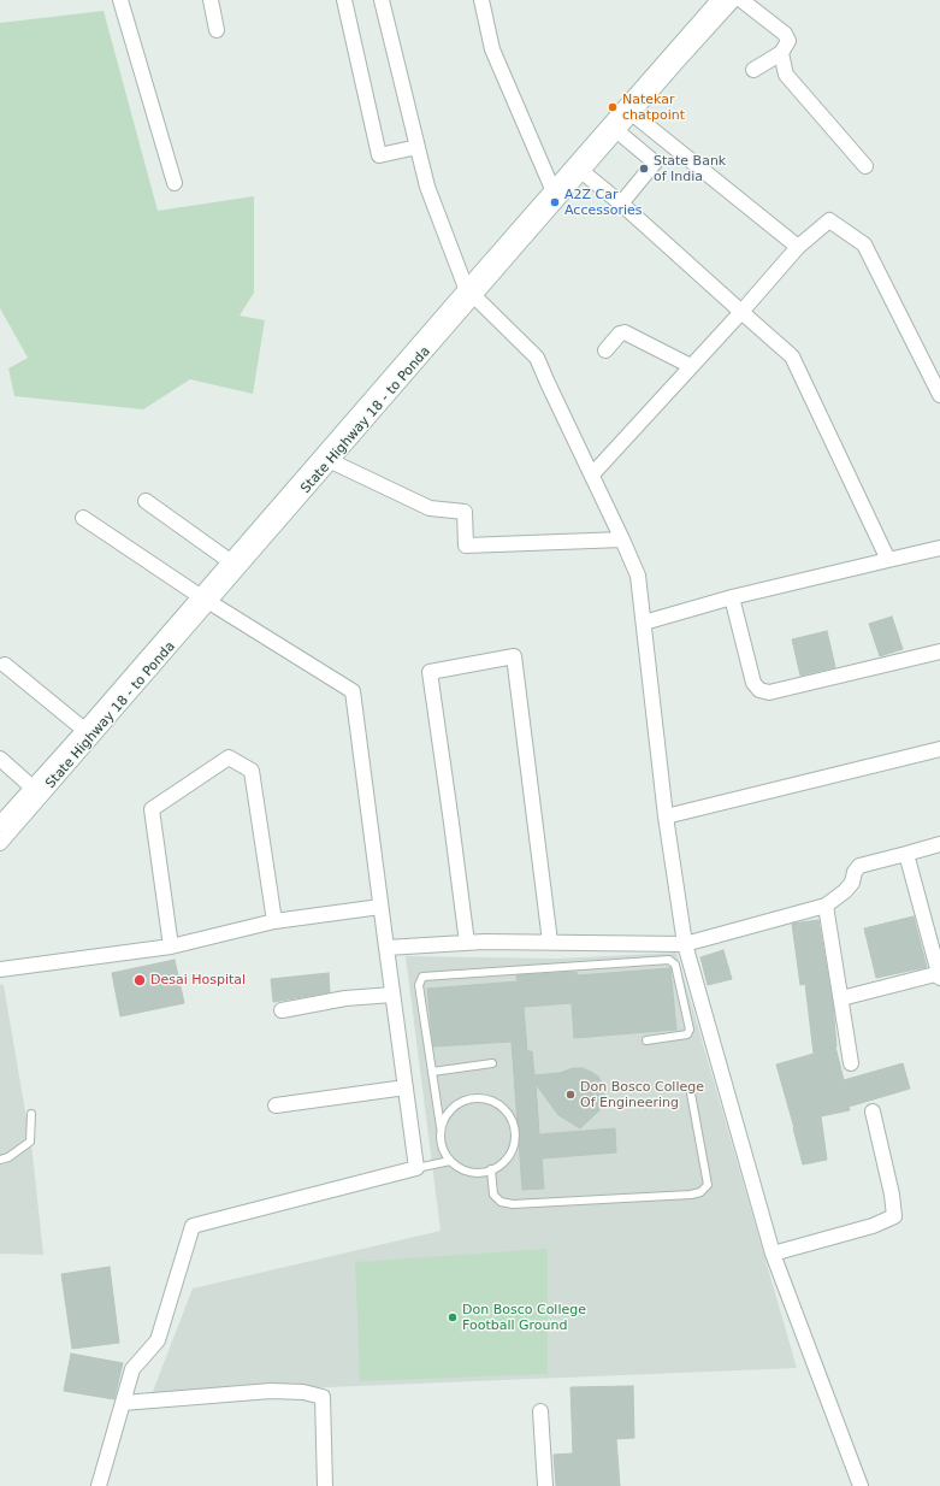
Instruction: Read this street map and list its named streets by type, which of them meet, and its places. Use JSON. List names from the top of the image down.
{
  "streets": {
    "street": ["State Highway 18 - to Ponda"]
  },
  "places": [
    "Natekar chatpoint",
    "State Bank of India",
    "A2Z Car Accessories",
    "Desai Hospital",
    "Don Bosco College Of Engineering",
    "Don Bosco College Football Ground"
  ]
}
